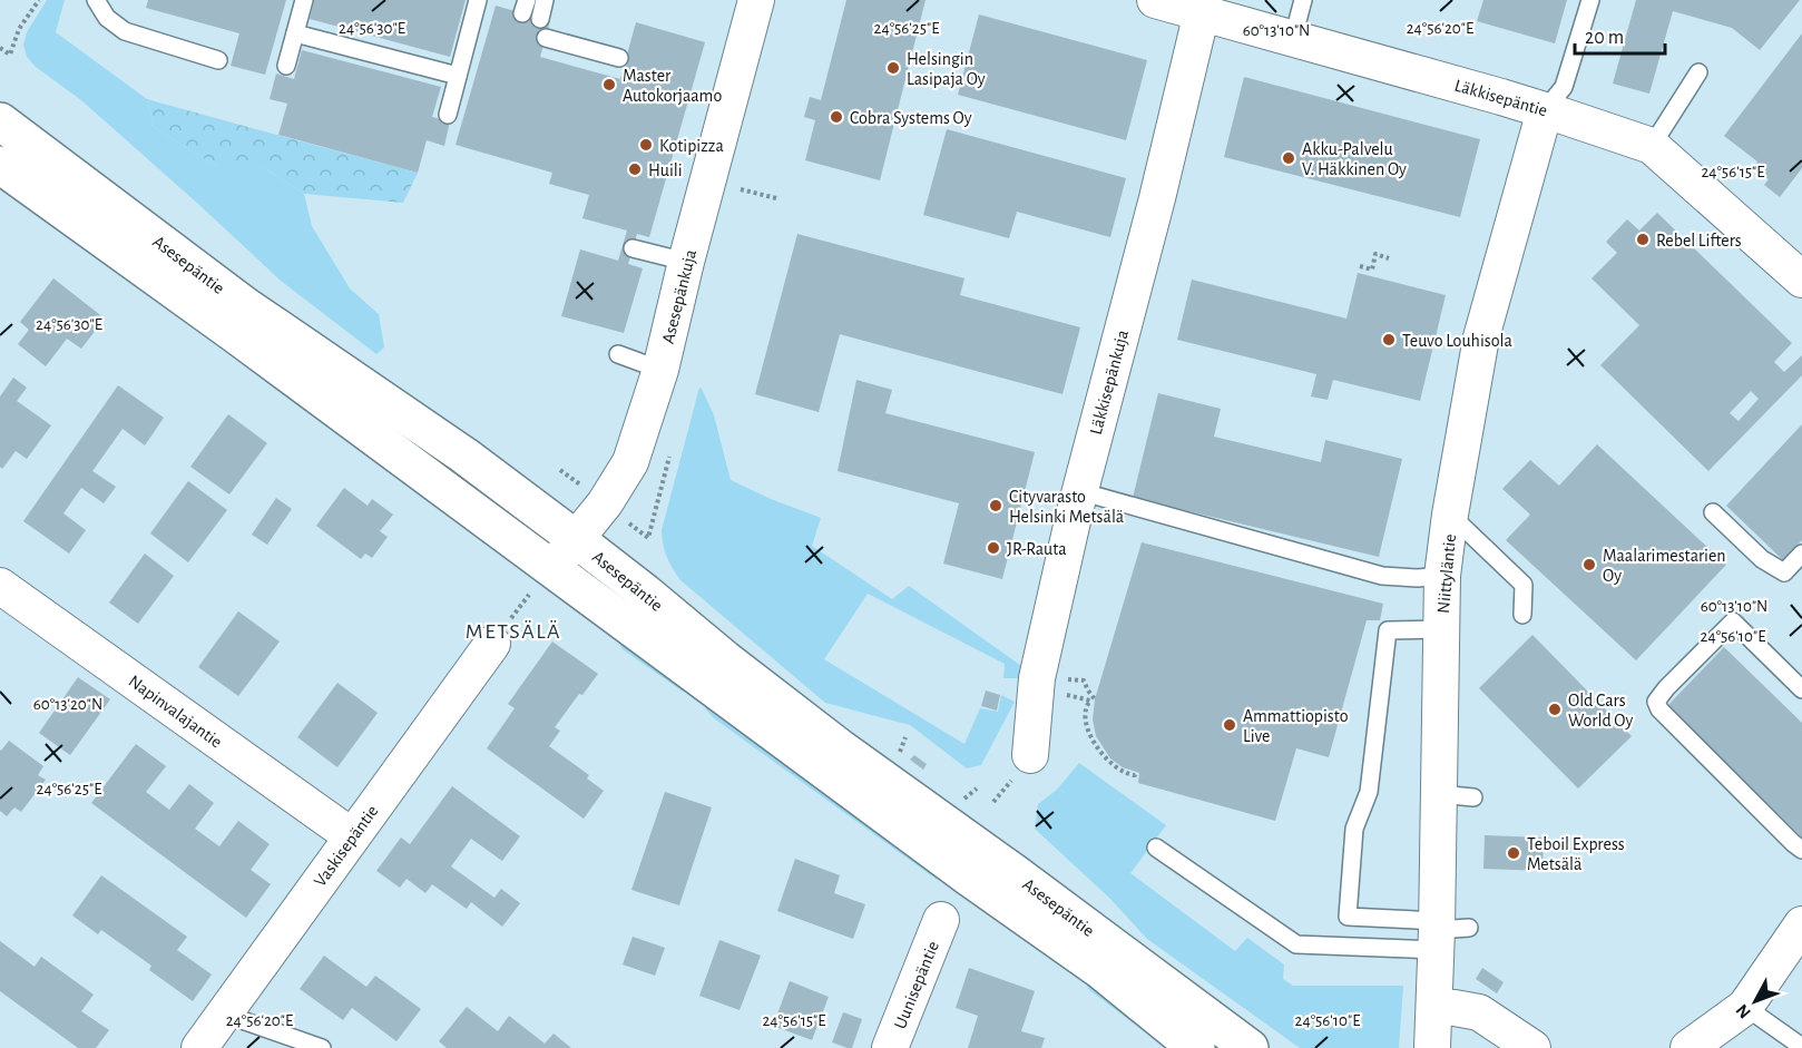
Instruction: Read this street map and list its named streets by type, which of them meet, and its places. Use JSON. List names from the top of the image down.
{
  "streets": {
    "main road": ["Asesepäntie"],
    "street": [
      "Läkkisepäntie",
      "Asesepänkuja",
      "Läkkisepänkuja",
      "Niittyläntie",
      "Napinvalajantie",
      "Vaskisepäntie",
      "Uunisepäntie"
    ]
  },
  "crossings": [
    ["Läkkisepäntie", "Läkkisepänkuja"],
    ["Läkkisepäntie", "Niittyläntie"],
    ["Asesepäntie", "Asesepänkuja"],
    ["Napinvalajantie", "Vaskisepäntie"]
  ],
  "districts": ["METSÄLÄ"],
  "places": [
    "Helsingin Lasipaja Oy",
    "Master Autokorjaamo",
    "Cobra Systems Oy",
    "Kotipizza",
    "Akku-Palvelu V. Häkkinen Oy",
    "Huili",
    "Rebel Lifters",
    "Teuvo Louhisola",
    "Cityvarasto Helsinki Metsälä",
    "JR-Rauta",
    "Maalarimestarien Oy",
    "Old Cars World Oy",
    "Ammattiopisto Live",
    "Teboil Express Metsälä"
  ],
  "scale_bar": "20 m",
  "north": "bottom left",
  "coordinates": [
    "24°56'30\"E",
    "24°56'25\"E",
    "24°56'20\"E",
    "60°13'10\"N",
    "24°56'15\"E",
    "24°56'10\"E",
    "60°13'20\"N"
  ]
}
